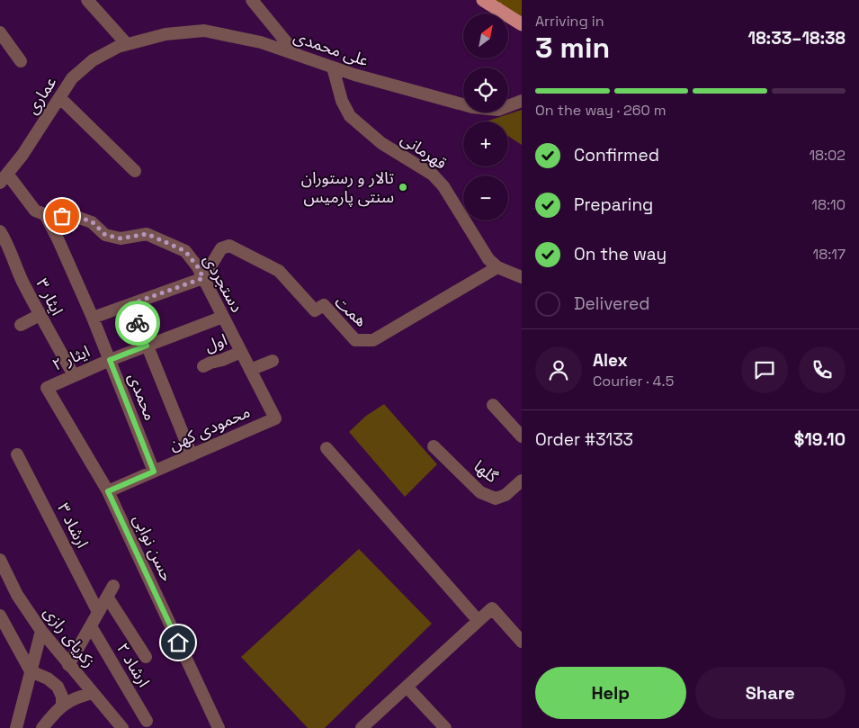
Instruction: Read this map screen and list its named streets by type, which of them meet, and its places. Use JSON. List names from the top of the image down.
{
  "streets": {
    "street": [
      "علی محمدی",
      "عماری",
      "قهرمانی",
      "دستجردی",
      "ایثار ۳",
      "همت",
      "اول",
      "ایثار ۲",
      "محمدی",
      "محمودی کهن",
      "گلها",
      "ارشاد ۳",
      "حسن نوابی",
      "زکریای رازی",
      "ارشاد ۲"
    ]
  },
  "crossings": [
    ["علی محمدی", "عماری"],
    ["علی محمدی", "قهرمانی"],
    ["قهرمانی", "همت"],
    ["دستجردی", "همت"],
    ["دستجردی", "اول"],
    ["دستجردی", "ایثار ۲"],
    ["دستجردی", "محمدی"],
    ["دستجردی", "محمودی کهن"],
    ["ایثار ۳", "ایثار ۲"],
    ["ایثار ۲", "محمدی"],
    ["ایثار ۲", "حسن نوابی"],
    ["محمدی", "محمودی کهن"],
    ["محمودی کهن", "حسن نوابی"],
    ["ارشاد ۳", "ارشاد ۲"]
  ],
  "places": ["تالار و رستوران سنتی پارمیس"],
  "north": "top right",
  "page": {
    "heading": ["3 min", "Arriving in", "18:33–18:38"],
    "panel": [
      "Alex",
      "Courier · 4.5",
      "Order #3133",
      "$19.10"
    ],
    "map_buttons": ["+", "−"],
    "bar": "On the way · 260 m",
    "list": [
      ["Confirmed", "18:02"],
      ["Preparing", "18:10"],
      ["On the way", "18:17"],
      "Delivered"
    ],
    "buttons": ["Help", "Share"]
  }
}
